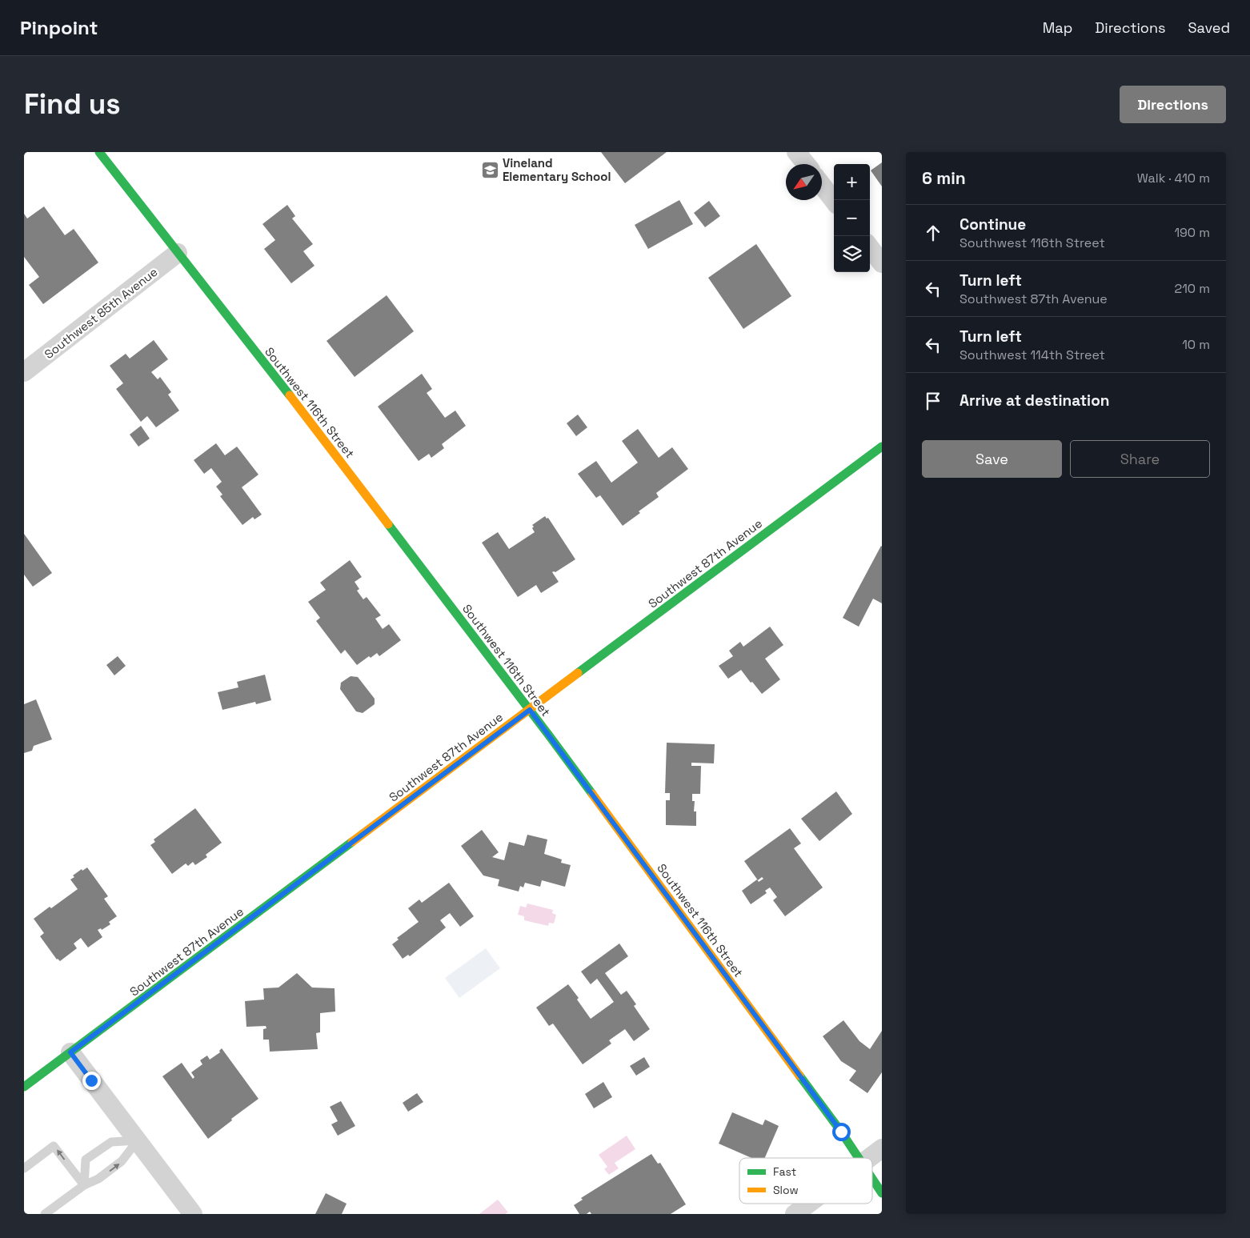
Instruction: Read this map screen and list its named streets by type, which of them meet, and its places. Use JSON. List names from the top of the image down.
{
  "streets": {
    "street": ["Southwest 85th Avenue", "Southwest 116th Street", "Southwest 87th Avenue"]
  },
  "crossings": [
    ["Southwest 85th Avenue", "Southwest 116th Street"],
    ["Southwest 116th Street", "Southwest 87th Avenue"]
  ],
  "places": {
    "school or university": ["Vineland Elementary School"]
  },
  "legend": ["Fast", "Slow"],
  "north": "bottom left",
  "page": {
    "header": "Pinpoint",
    "nav": ["Map", "Directions", "Saved"],
    "buttons": [
      "Directions",
      ["Save", "Share"]
    ],
    "title": "Find us",
    "heading": ["6 min", "Walk · 410 m"],
    "map_buttons": ["+", "−"],
    "list": [
      ["Continue", "Southwest 116th Street", "190 m"],
      ["Turn left", "Southwest 87th Avenue", "210 m"],
      ["Turn left", "Southwest 114th Street", "10 m"],
      "Arrive at destination"
    ]
  }
}
